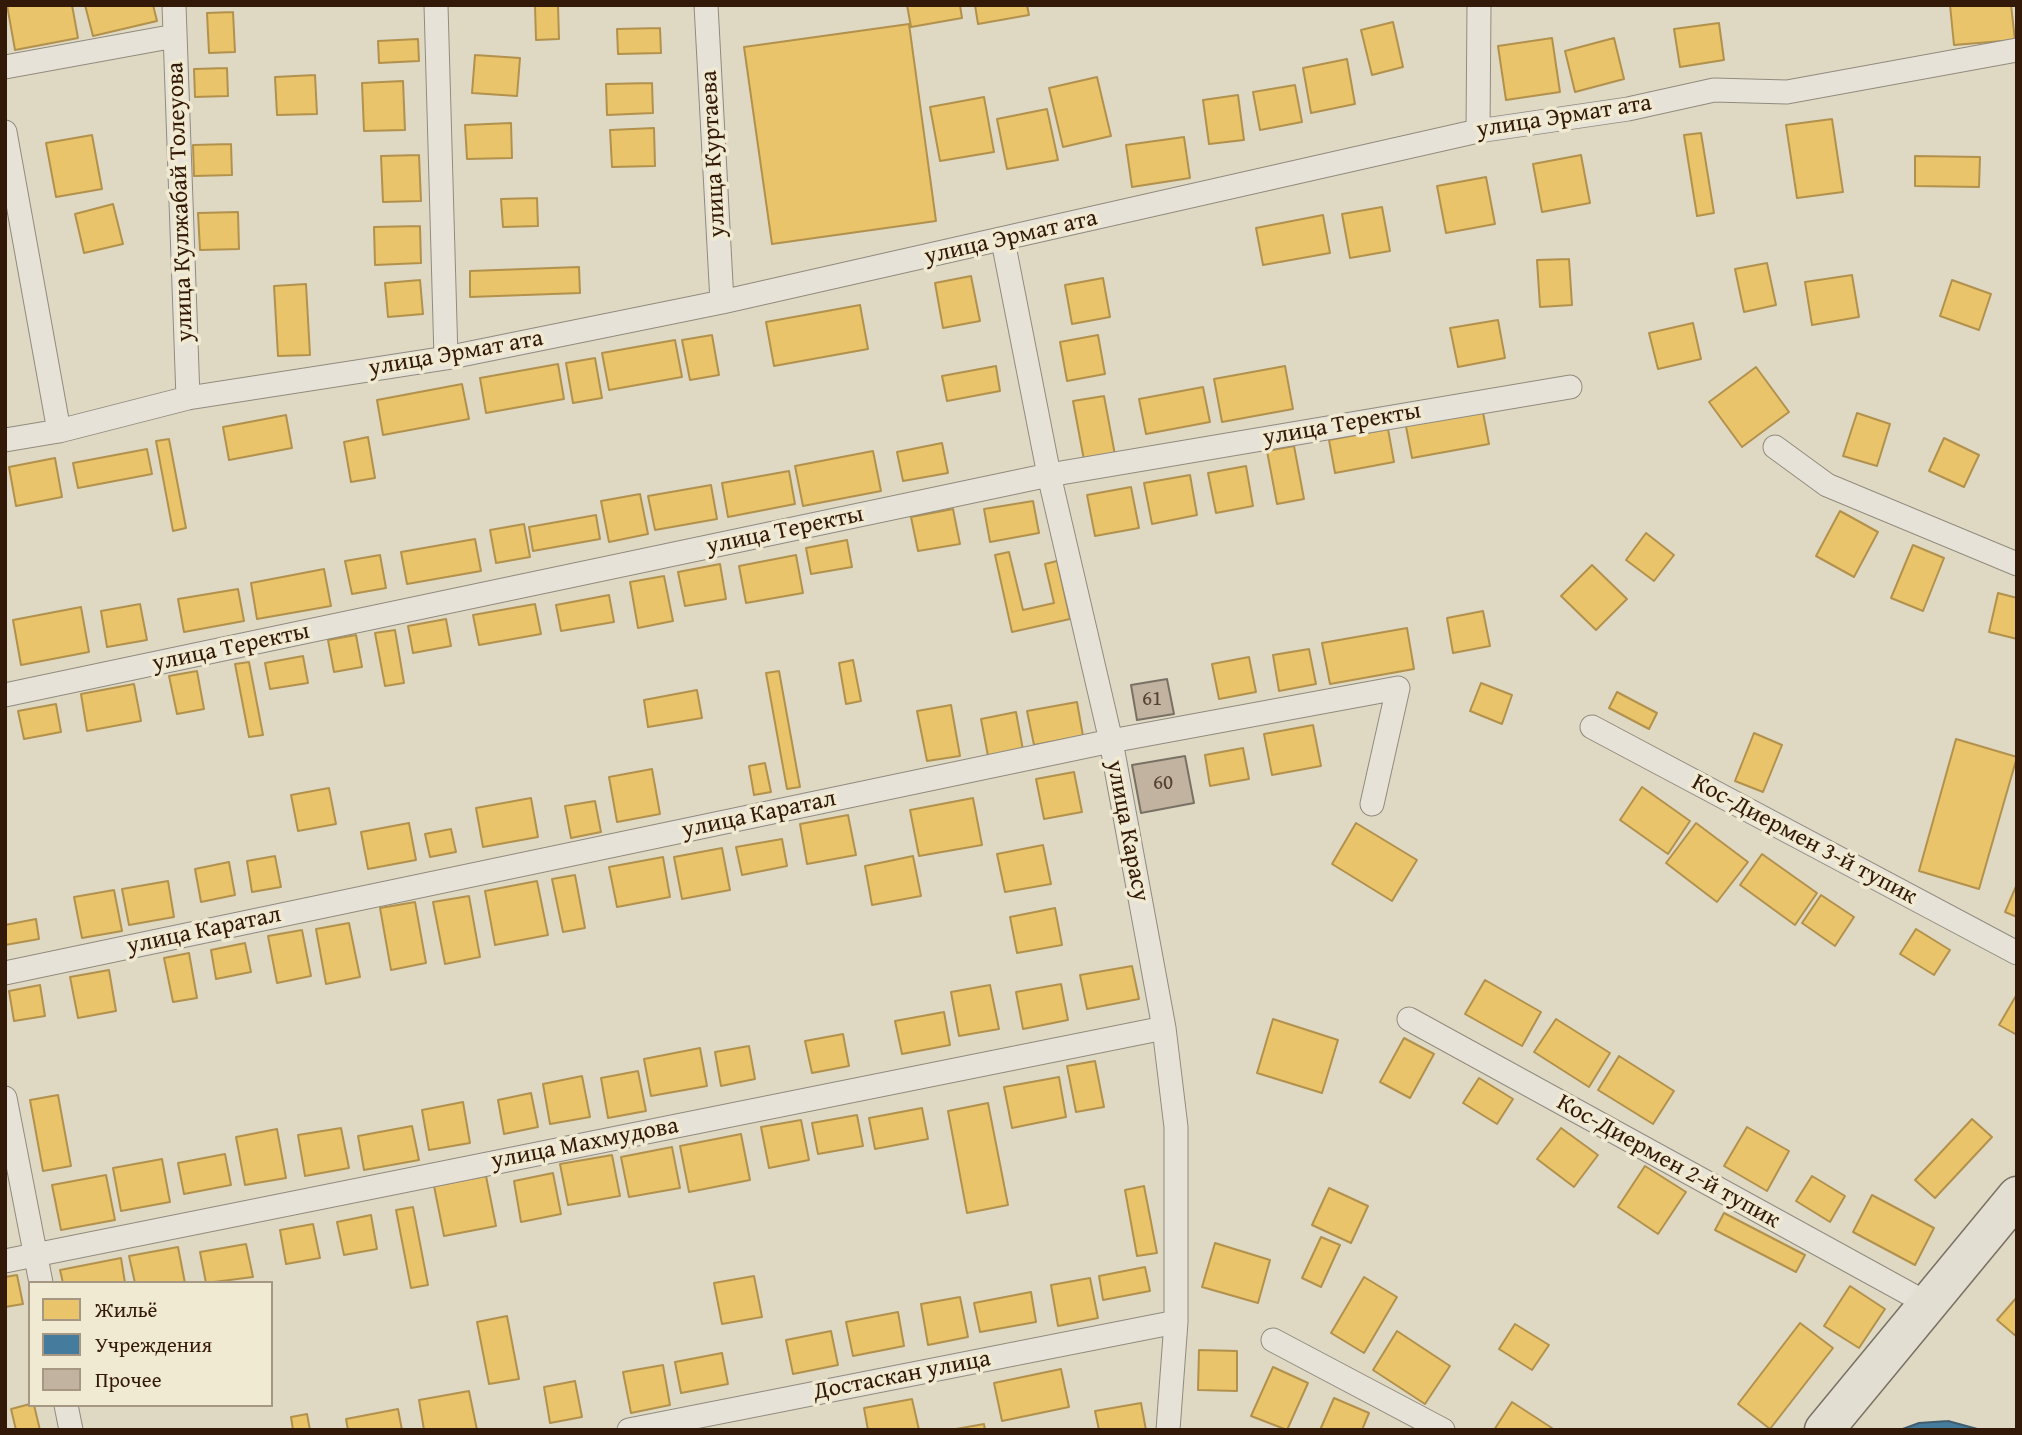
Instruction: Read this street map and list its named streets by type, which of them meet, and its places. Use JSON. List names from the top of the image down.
{
  "streets": {
    "street": [
      "улица Эрмат ата",
      "улица Куртаева",
      "улица Кулжабай Толеуова",
      "улица Теректы",
      "улица Каратал",
      "улица Карасу",
      "Кос-Диермен 3-й тупик",
      "улица Махмудова",
      "Кос-Диермен 2-й тупик",
      "Достаскан улица"
    ]
  },
  "crossings": [
    ["улица Эрмат ата", "улица Куртаева"],
    ["улица Эрмат ата", "улица Кулжабай Толеуова"],
    ["улица Эрмат ата", "улица Карасу"],
    ["улица Теректы", "улица Карасу"],
    ["улица Каратал", "улица Карасу"],
    ["улица Карасу", "улица Махмудова"],
    ["улица Карасу", "Достаскан улица"]
  ],
  "house_numbers": ["61", "60"],
  "legend": ["Жильё", "Учреждения", "Прочее"]
}
